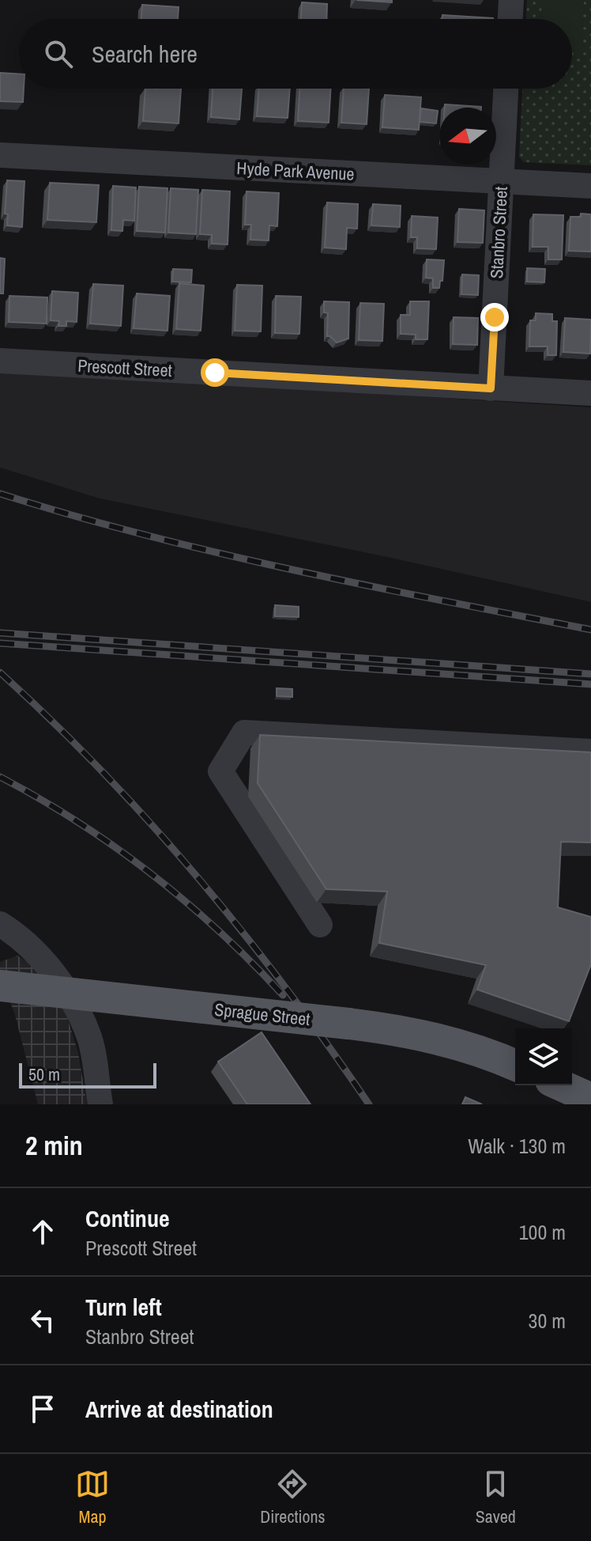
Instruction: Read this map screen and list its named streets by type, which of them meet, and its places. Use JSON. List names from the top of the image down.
{
  "streets": {
    "main road": ["Sprague Street"],
    "street": ["Hyde Park Avenue", "Stanbro Street", "Prescott Street"]
  },
  "crossings": [
    ["Hyde Park Avenue", "Stanbro Street"],
    ["Stanbro Street", "Prescott Street"]
  ],
  "scale_bar": "50 m",
  "north": "left",
  "page": {
    "search": "Search here",
    "scale": "50 m",
    "heading": ["2 min", "Walk · 130 m"],
    "list": [
      ["Continue", "Prescott Street", "100 m"],
      ["Turn left", "Stanbro Street", "30 m"],
      "Arrive at destination"
    ],
    "nav": ["Map", "Directions", "Saved"]
  }
}
